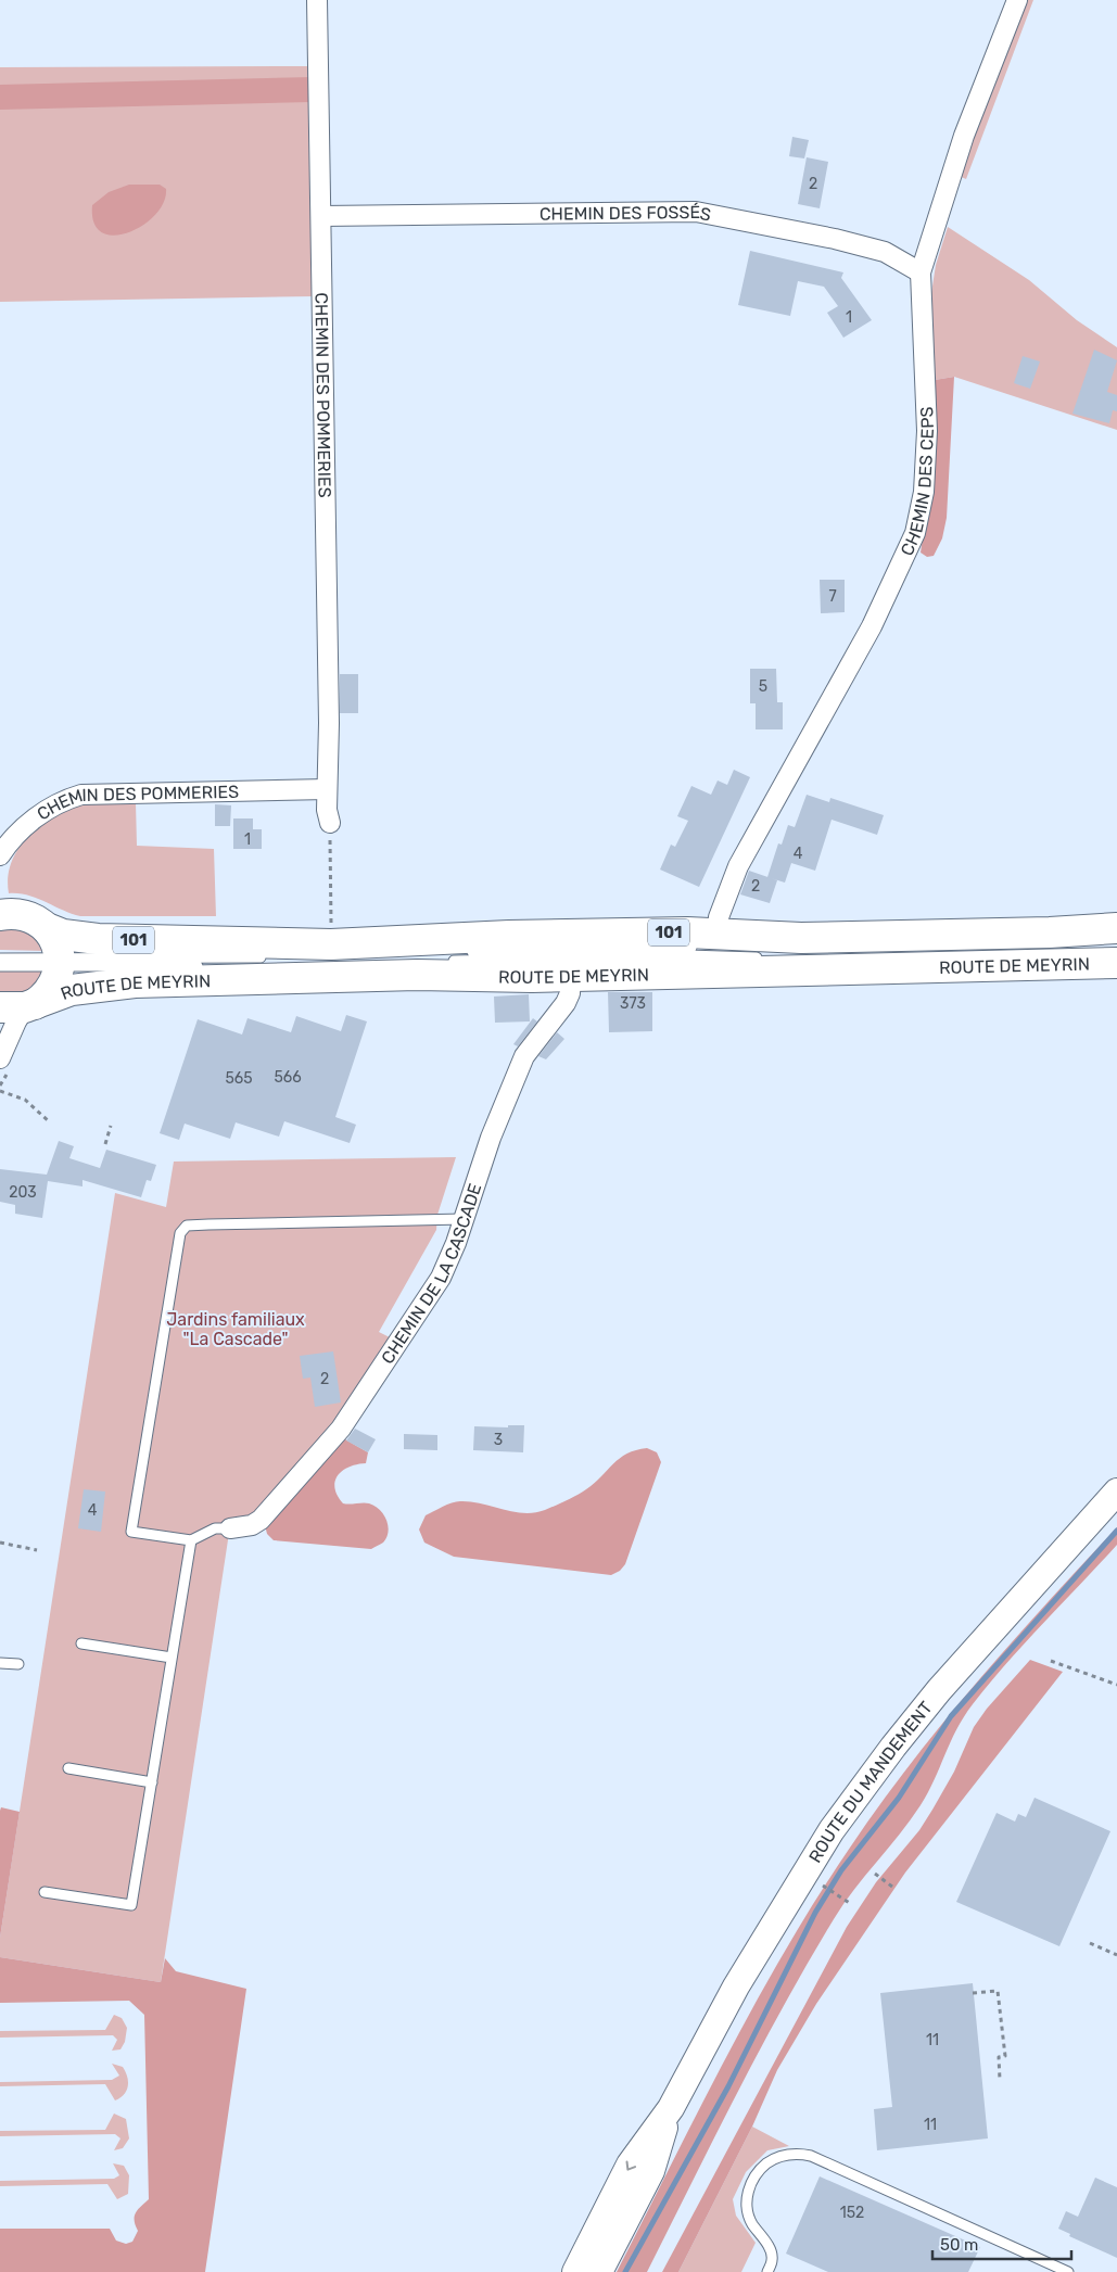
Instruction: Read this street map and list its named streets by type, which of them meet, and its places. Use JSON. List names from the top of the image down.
{
  "streets": {
    "main road": ["101", "ROUTE DE MEYRIN", "ROUTE DU MANDEMENT"],
    "street": [
      "CHEMIN DES FOSSÉS",
      "CHEMIN DES POMMERIES",
      "CHEMIN DES CEPS",
      "CHEMIN DE LA CASCADE"
    ]
  },
  "crossings": [
    ["CHEMIN DES FOSSÉS", "CHEMIN DES POMMERIES"],
    ["CHEMIN DES FOSSÉS", "CHEMIN DES CEPS"],
    ["CHEMIN DES CEPS", "ROUTE DE MEYRIN"],
    ["ROUTE DE MEYRIN", "CHEMIN DE LA CASCADE"]
  ],
  "parks": ["Jardins familiaux \"La Cascade\""],
  "house_numbers": [
    "2",
    "1",
    "7",
    "5",
    "1",
    "4",
    "2",
    "373",
    "566",
    "565",
    "203",
    "2",
    "3",
    "4",
    "11",
    "11",
    "152"
  ],
  "scale_bar": "50 m"
}
